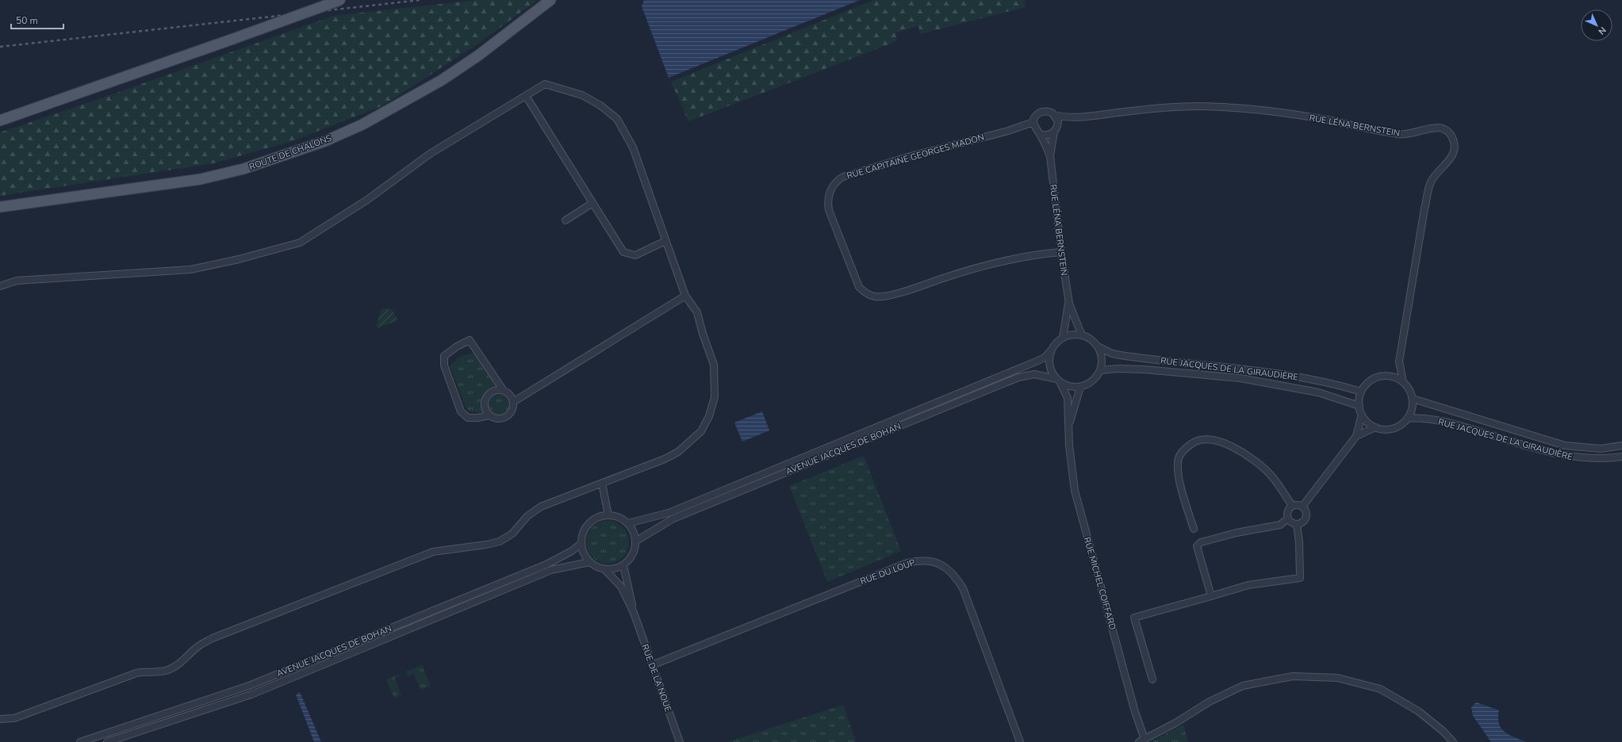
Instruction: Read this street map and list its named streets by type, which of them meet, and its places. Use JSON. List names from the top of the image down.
{
  "streets": {
    "main road": ["ROUTE DE CHALONS"],
    "street": [
      "RUE LÉNA BERNSTEIN",
      "RUE CAPITAINE GEORGES MADON",
      "RUE JACQUES DE LA GIRAUDIÈRE",
      "AVENUE JACQUES DE BOHAN",
      "RUE DU LOUP",
      "RUE MICHEL COIFFARD",
      "RUE DE LA NOUE"
    ]
  },
  "crossings": [
    ["RUE LÉNA BERNSTEIN", "RUE CAPITAINE GEORGES MADON"],
    ["RUE LÉNA BERNSTEIN", "RUE JACQUES DE LA GIRAUDIÈRE"],
    ["RUE JACQUES DE LA GIRAUDIÈRE", "AVENUE JACQUES DE BOHAN"],
    ["RUE JACQUES DE LA GIRAUDIÈRE", "RUE MICHEL COIFFARD"],
    ["AVENUE JACQUES DE BOHAN", "RUE MICHEL COIFFARD"],
    ["RUE DU LOUP", "RUE DE LA NOUE"]
  ],
  "scale_bar": "50 m",
  "north": "bottom right"
}
